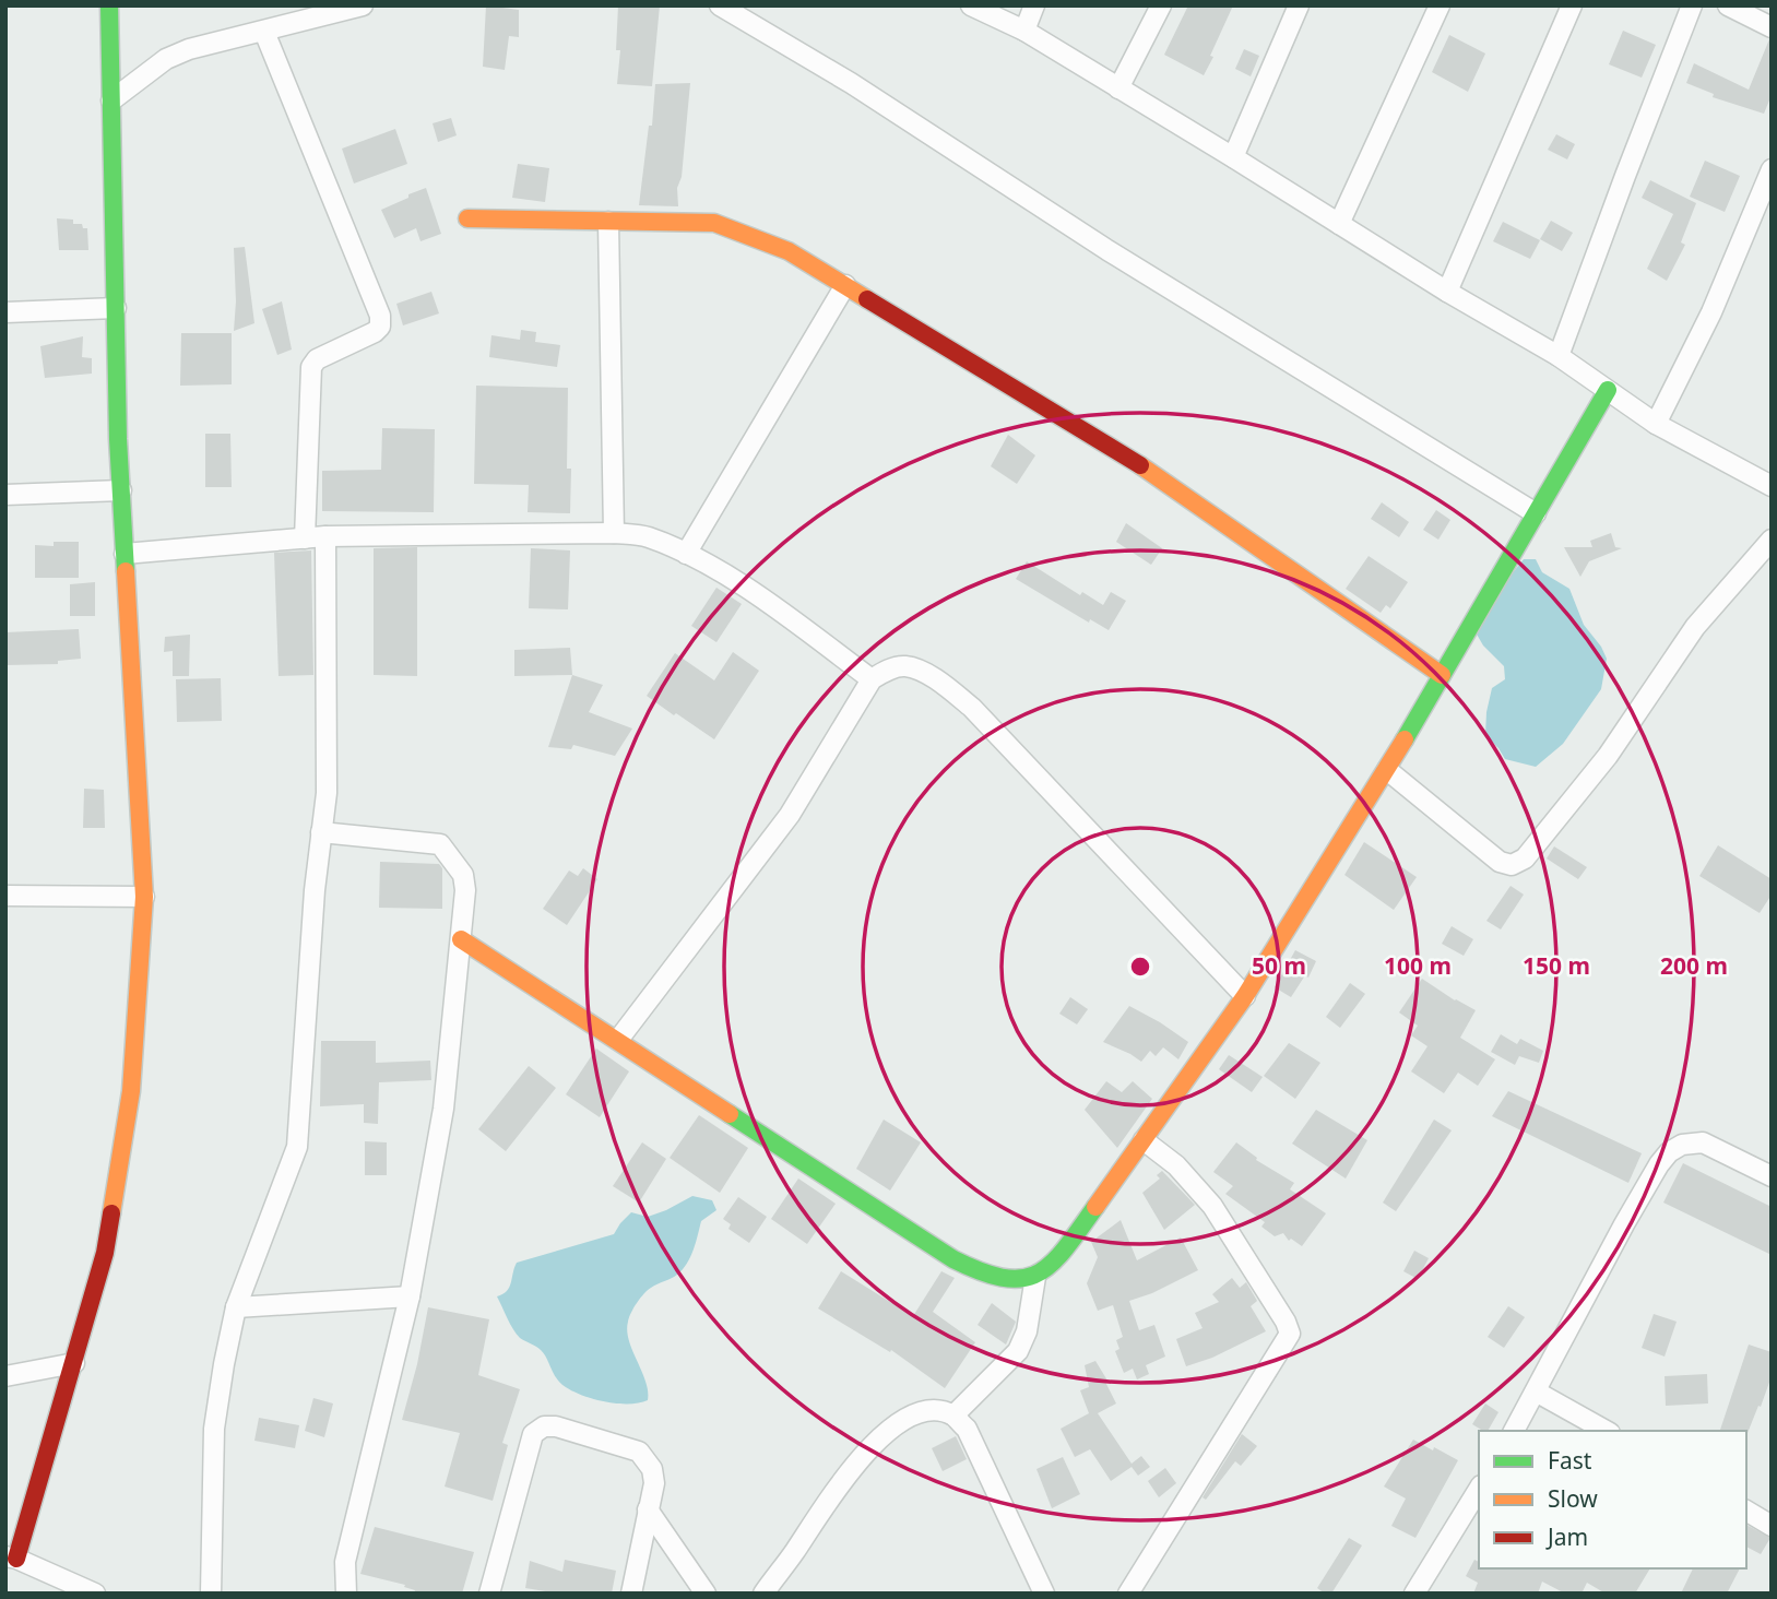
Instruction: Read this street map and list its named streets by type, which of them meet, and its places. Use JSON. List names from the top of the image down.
{
  "legend": ["Fast", "Slow", "Jam"],
  "rings": [
    "50 m",
    "100 m",
    "150 m",
    "200 m"
  ]
}
